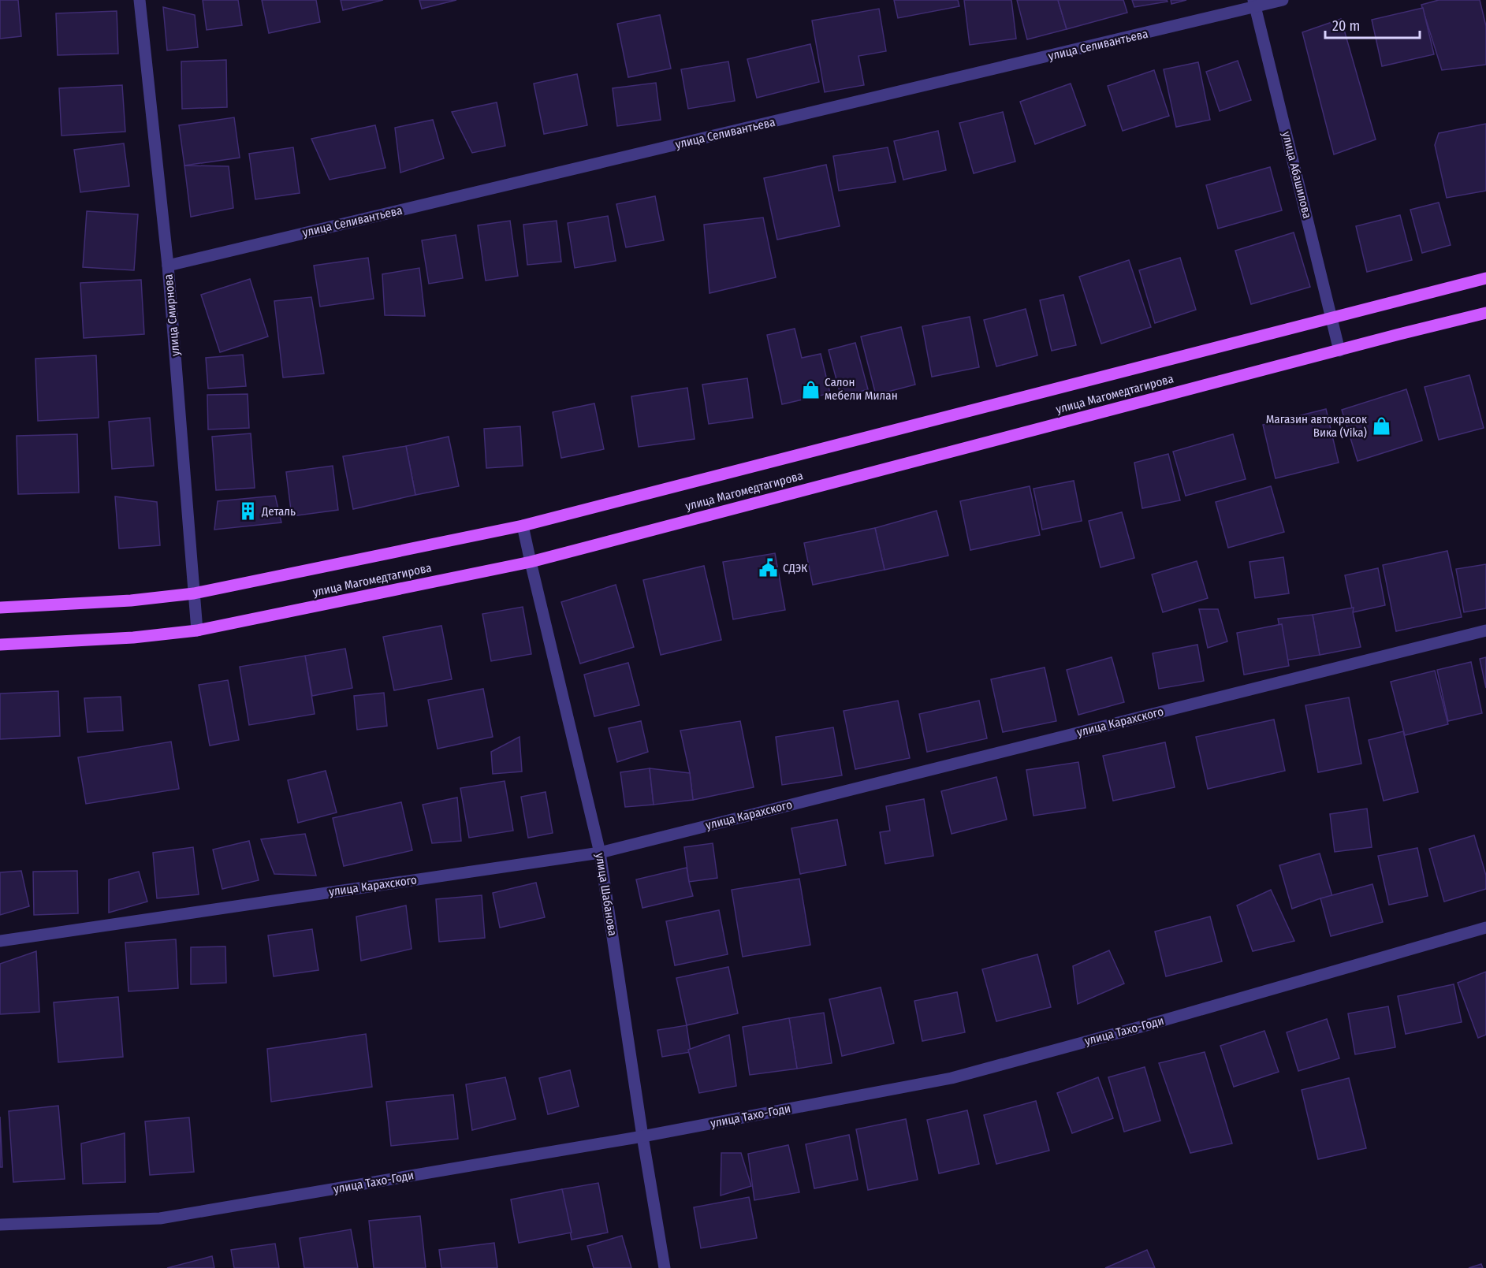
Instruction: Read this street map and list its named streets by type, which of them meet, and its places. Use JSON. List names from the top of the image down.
{
  "streets": {
    "main road": ["улица Магомедтагирова"],
    "street": [
      "улица Селивантьева",
      "улица Абашилова",
      "улица Смирнова",
      "улица Карахского",
      "улица Шабанова",
      "улица Тахо-Годи"
    ]
  },
  "crossings": [
    ["улица Селивантьева", "улица Абашилова"],
    ["улица Селивантьева", "улица Смирнова"],
    ["улица Абашилова", "улица Магомедтагирова"],
    ["улица Смирнова", "улица Магомедтагирова"],
    ["улица Магомедтагирова", "улица Шабанова"],
    ["улица Карахского", "улица Шабанова"],
    ["улица Шабанова", "улица Тахо-Годи"]
  ],
  "places": {
    "shop": ["Салон мебели Милан", "Магазин автокрасок Вика (Vika)"],
    "building": ["Деталь"],
    "public building": ["СДЭК"]
  },
  "scale_bar": "20 m"
}
